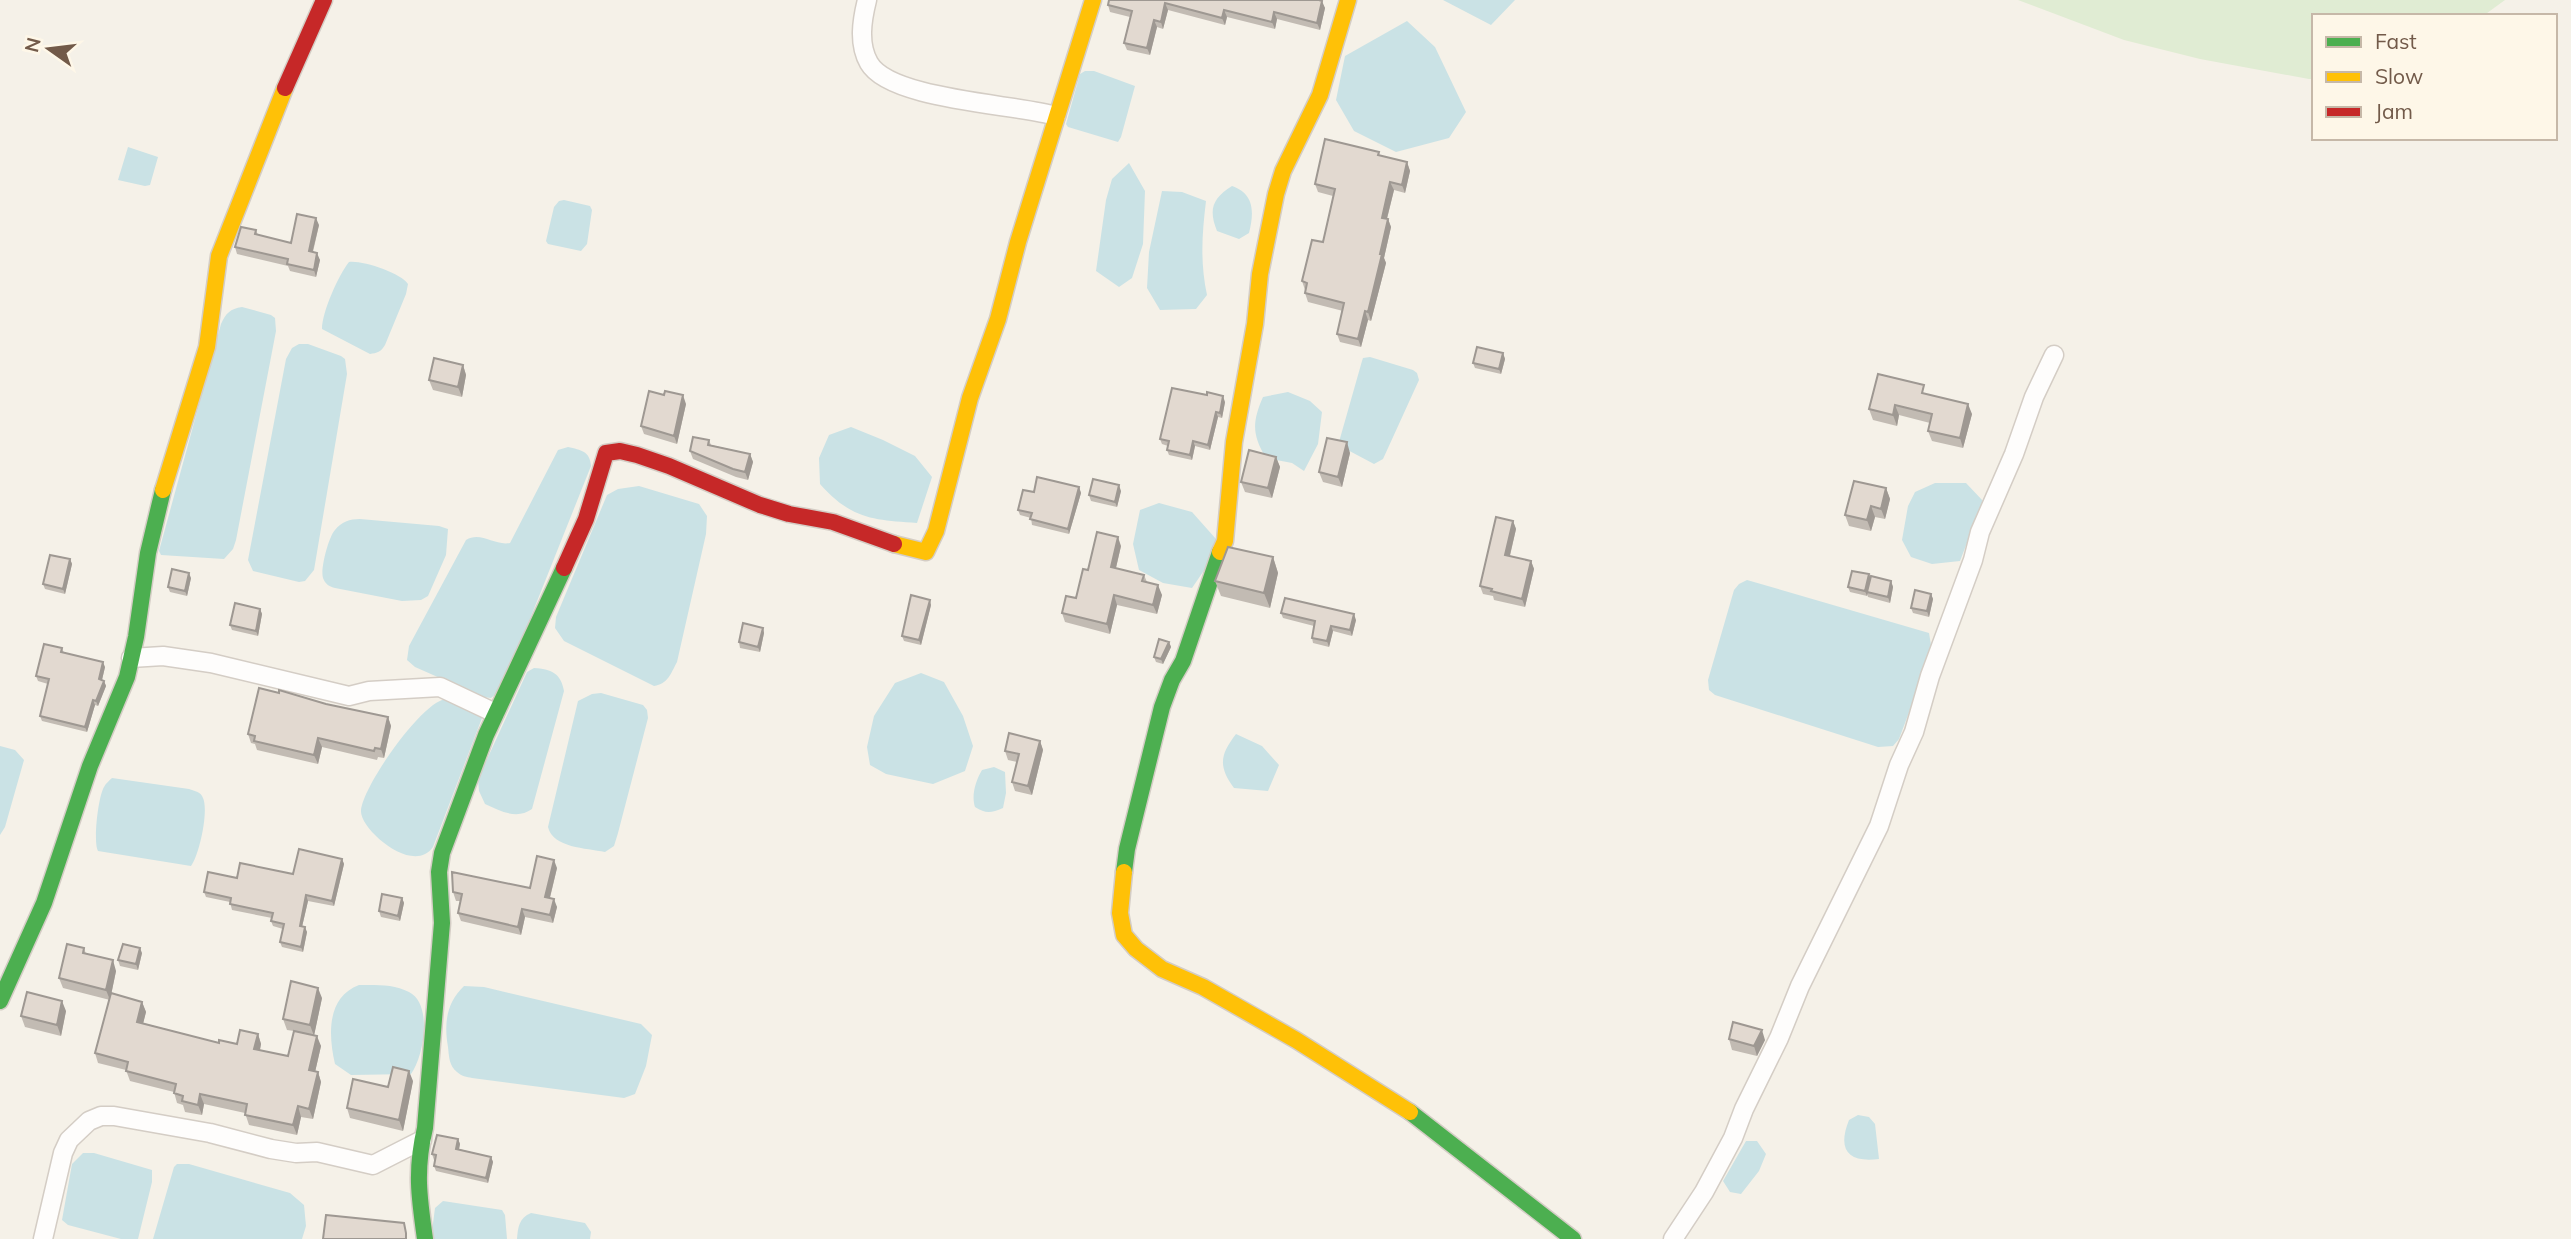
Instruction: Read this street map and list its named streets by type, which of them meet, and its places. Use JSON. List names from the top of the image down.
{
  "legend": ["Fast", "Slow", "Jam"],
  "north": "left"
}
